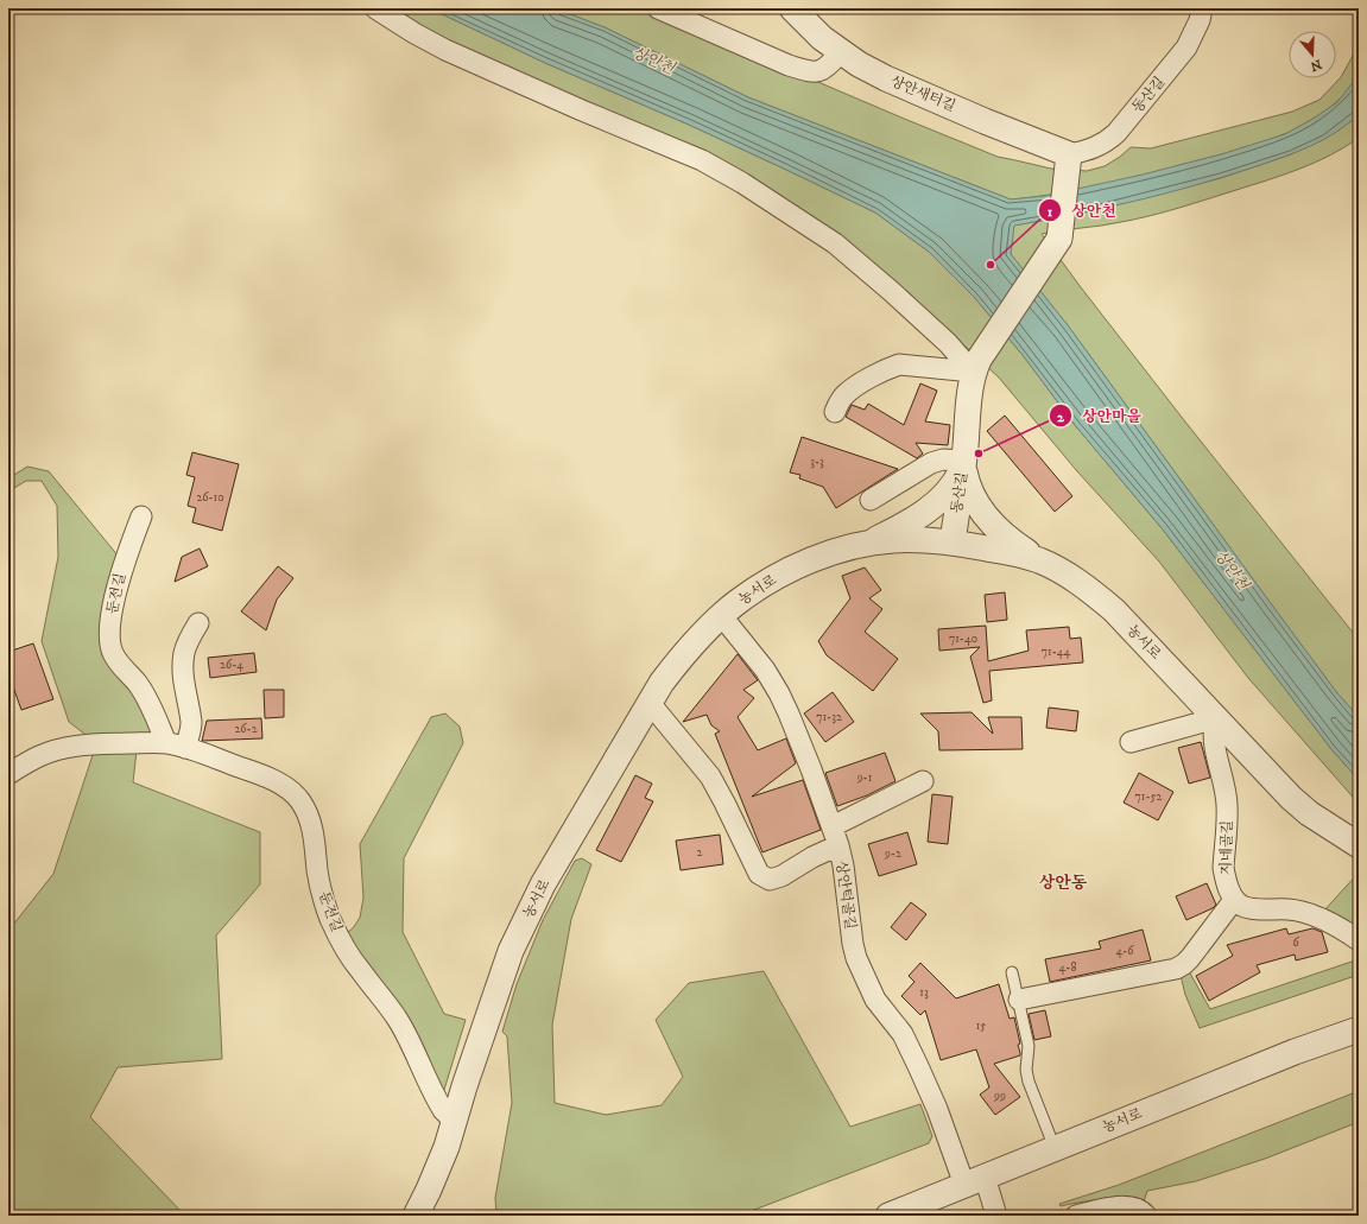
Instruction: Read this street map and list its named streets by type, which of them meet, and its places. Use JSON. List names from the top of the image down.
{
  "streets": {
    "street": [
      "상안새터길",
      "동산길",
      "농서로",
      "둔전길",
      "지네골길",
      "상안턱골길"
    ]
  },
  "crossings": [
    ["상안새터길", "동산길"],
    ["동산길", "농서로"],
    ["농서로", "둔전길"],
    ["농서로", "지네골길"],
    ["농서로", "상안턱골길"]
  ],
  "districts": ["상안동"],
  "water": ["상안천"],
  "places": ["상안천", "상안마을"],
  "house_numbers": [
    "3-3",
    "26-10",
    "71-40",
    "71-44",
    "26-4",
    "71-32",
    "26-2",
    "9-1",
    "71-52",
    "2",
    "9-2",
    "6",
    "4-6",
    "4-8",
    "13",
    "15",
    "99"
  ],
  "north": "bottom"
}
